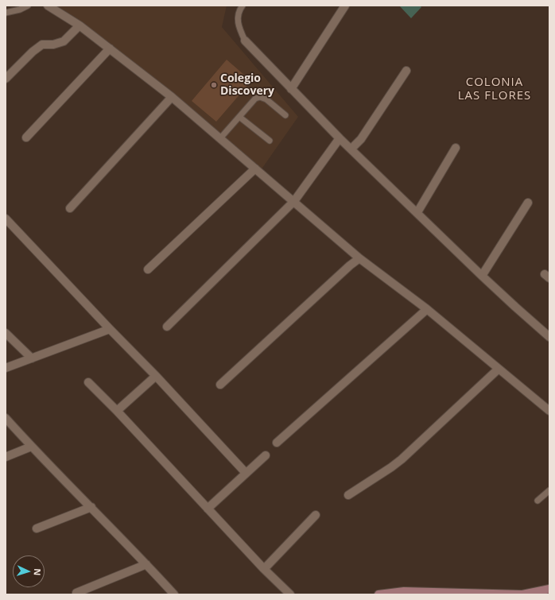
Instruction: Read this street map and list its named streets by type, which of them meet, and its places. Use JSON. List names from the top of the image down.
{
  "districts": ["COLONIA LAS FLORES"],
  "places": ["Colegio Discovery"],
  "north": "right"
}
